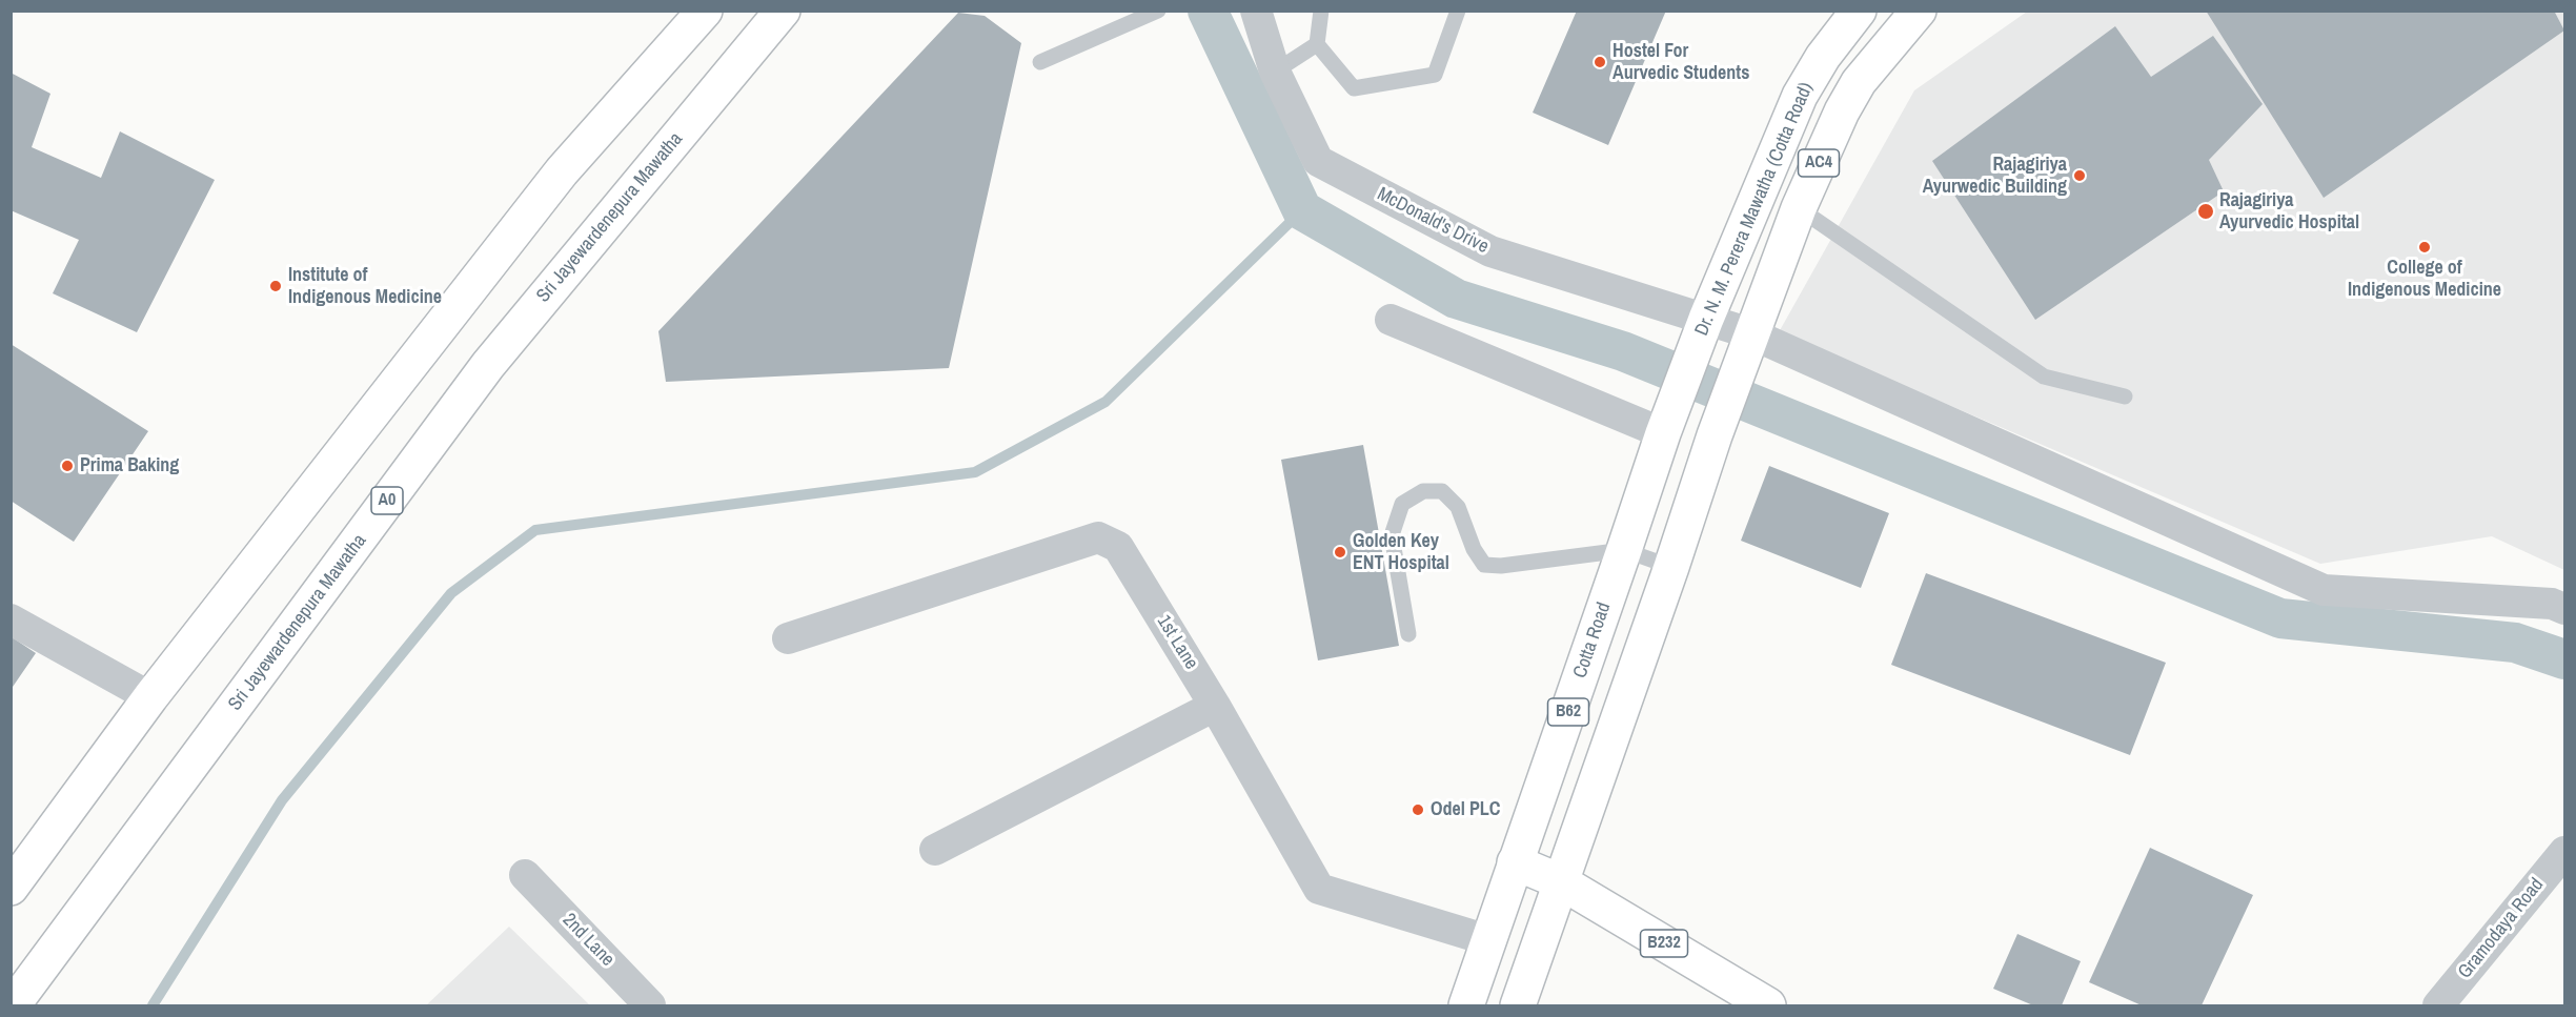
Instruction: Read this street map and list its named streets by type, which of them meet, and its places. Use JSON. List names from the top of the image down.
{
  "streets": {
    "main road": [
      "AC4",
      "Dr. N. M. Perera Mawatha (Cotta Road)",
      "Sri Jayewardenepura Mawatha",
      "A0",
      "Cotta Road",
      "B62",
      "B232"
    ],
    "street": [
      "McDonald's Drive",
      "1st Lane",
      "Gramodaya Road",
      "2nd Lane"
    ]
  },
  "crossings": [
    ["AC4", "McDonald's Drive"],
    ["AC4", "B62"],
    ["Dr. N. M. Perera Mawatha (Cotta Road)", "McDonald's Drive"],
    ["Dr. N. M. Perera Mawatha (Cotta Road)", "Cotta Road"],
    ["Cotta Road", "1st Lane"],
    ["B62", "B232"]
  ],
  "places": [
    "Hostel For Aurvedic Students",
    "Rajagiriya Ayurwedic Building",
    "Rajagiriya Ayurvedic Hospital",
    "College of Indigenous Medicine",
    "Institute of Indigenous Medicine",
    "Prima Baking",
    "Golden Key ENT Hospital",
    "Odel PLC"
  ]
}
